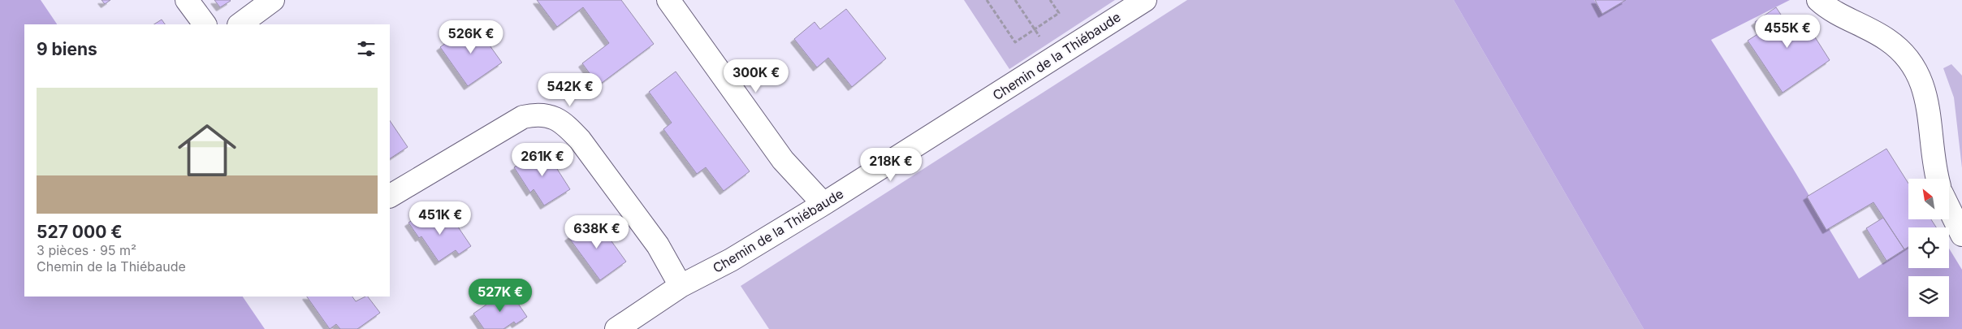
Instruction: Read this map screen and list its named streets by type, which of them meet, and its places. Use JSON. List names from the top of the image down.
{
  "streets": {
    "street": ["Chemin de la Thiébaude"]
  },
  "north": "top left",
  "page": {
    "price": [
      "455K €",
      "526K €",
      "300K €",
      "542K €",
      "261K €",
      "218K €",
      "451K €",
      "638K €",
      "527K €"
    ],
    "heading": "9 biens",
    "list": [
      {
        "name": "527 000 €",
        "note": "3 pièces · 95 m² · Chemin de la Thiébaude"
      }
    ]
  }
}
